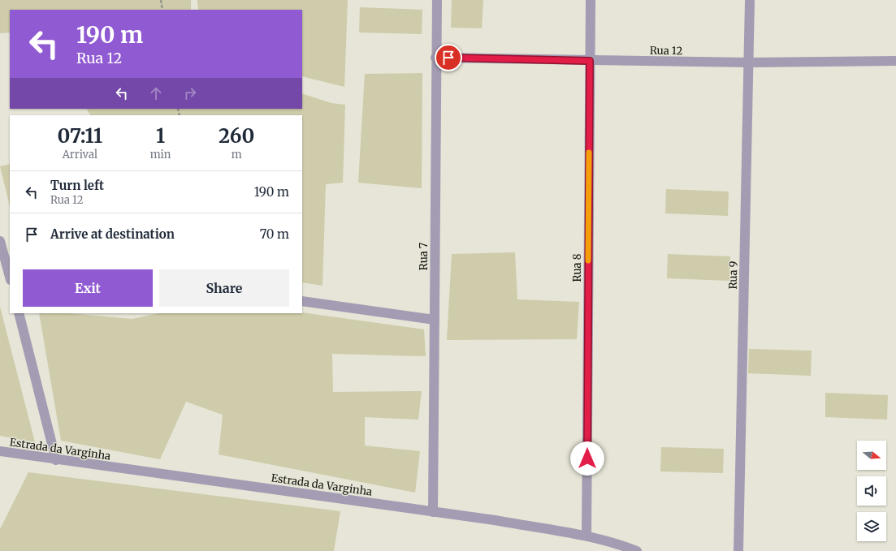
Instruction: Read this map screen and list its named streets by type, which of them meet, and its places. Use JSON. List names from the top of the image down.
{
  "streets": {
    "street": [
      "Rua 12",
      "Rua 7",
      "Rua 8",
      "Rua 9",
      "Estrada da Varginha"
    ]
  },
  "crossings": [
    ["Rua 12", "Rua 7"],
    ["Rua 12", "Rua 8"],
    ["Rua 12", "Rua 9"],
    ["Rua 7", "Estrada da Varginha"],
    ["Rua 8", "Estrada da Varginha"]
  ],
  "north": "right",
  "page": {
    "turn": ["190 m", "Rua 12"],
    "eta": [
      "07:11",
      "Arrival",
      "1",
      "min",
      "260",
      "m"
    ],
    "list": [
      {
        "name": "Turn left",
        "note": "Rua 12",
        "value": "190 m"
      },
      {
        "name": "Arrive at destination",
        "value": "70 m"
      }
    ],
    "buttons": ["Exit", "Share"]
  }
}
